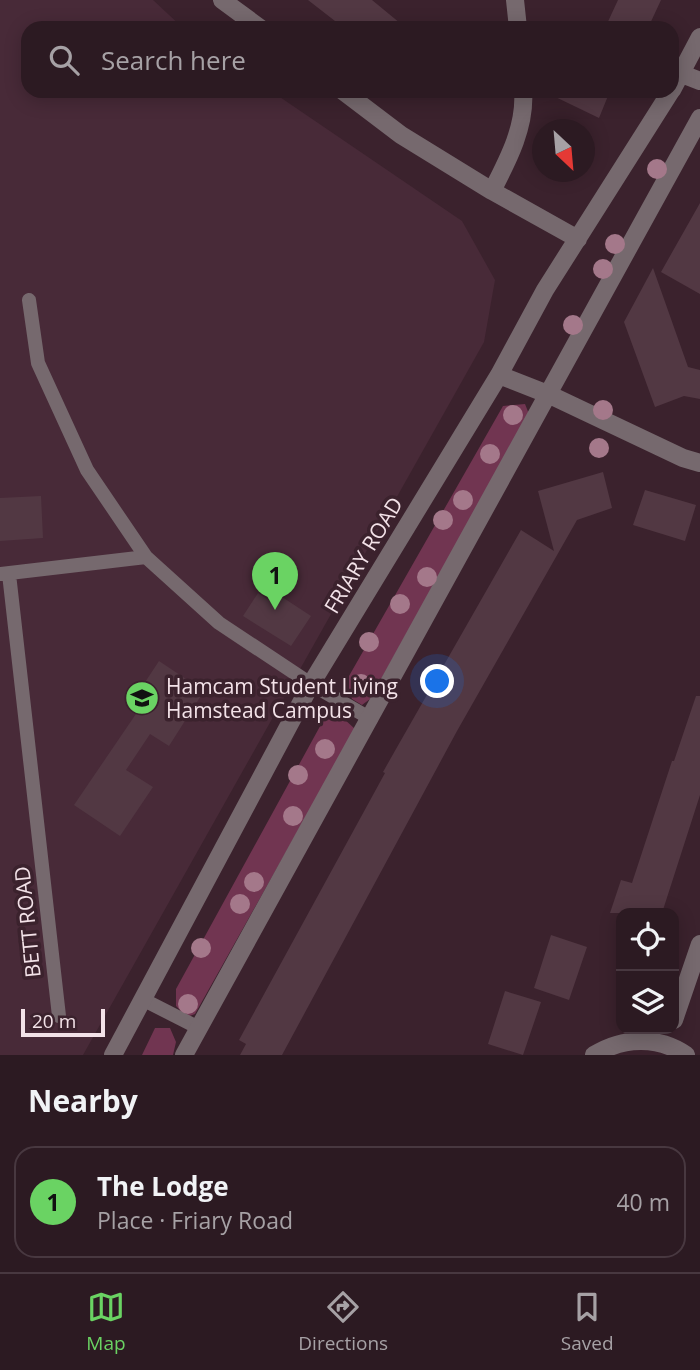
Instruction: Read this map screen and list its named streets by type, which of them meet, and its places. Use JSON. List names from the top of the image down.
{
  "streets": {
    "street": ["FRIARY ROAD"],
    "lane": ["BETT ROAD"]
  },
  "places": {
    "school or university": ["Hamcam Student Living Hamstead Campus"]
  },
  "scale_bar": "20 m",
  "north": "bottom right",
  "page": {
    "search": "Search here",
    "pins": "1",
    "scale": "20 m",
    "heading": "Nearby",
    "list": [
      {
        "mark": "1",
        "name": "The Lodge",
        "note": "Place · Friary Road",
        "value": "40 m"
      }
    ],
    "nav": ["Map", "Directions", "Saved"]
  }
}
